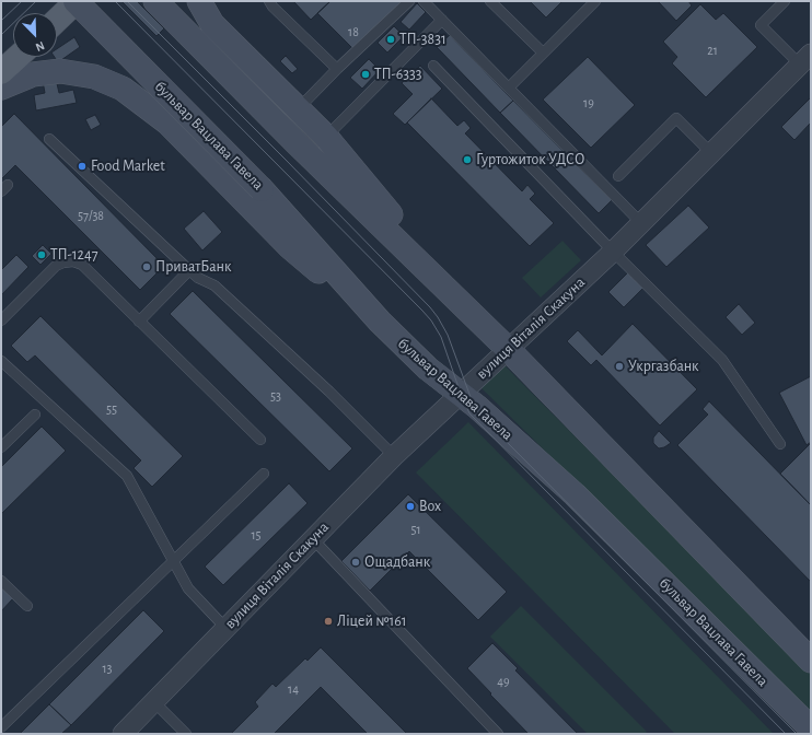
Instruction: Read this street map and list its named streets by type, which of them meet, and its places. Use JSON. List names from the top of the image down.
{
  "streets": {
    "main road": ["бульвар Вацлава Гавела"],
    "street": ["вулиця Віталія Скакуна"]
  },
  "crossings": [
    ["бульвар Вацлава Гавела", "вулиця Віталія Скакуна"]
  ],
  "places": [
    "ТП-3831",
    "ТП-6333",
    "Гуртожиток УДСО",
    "Food Market",
    "ТП-1247",
    "ПриватБанк",
    "Укргазбанк",
    "Box",
    "Ощадбанк",
    "Ліцей №161"
  ],
  "house_numbers": [
    "18",
    "21",
    "19",
    "57/38",
    "53",
    "55",
    "51",
    "15",
    "13",
    "49",
    "14"
  ],
  "north": "bottom right"
}
